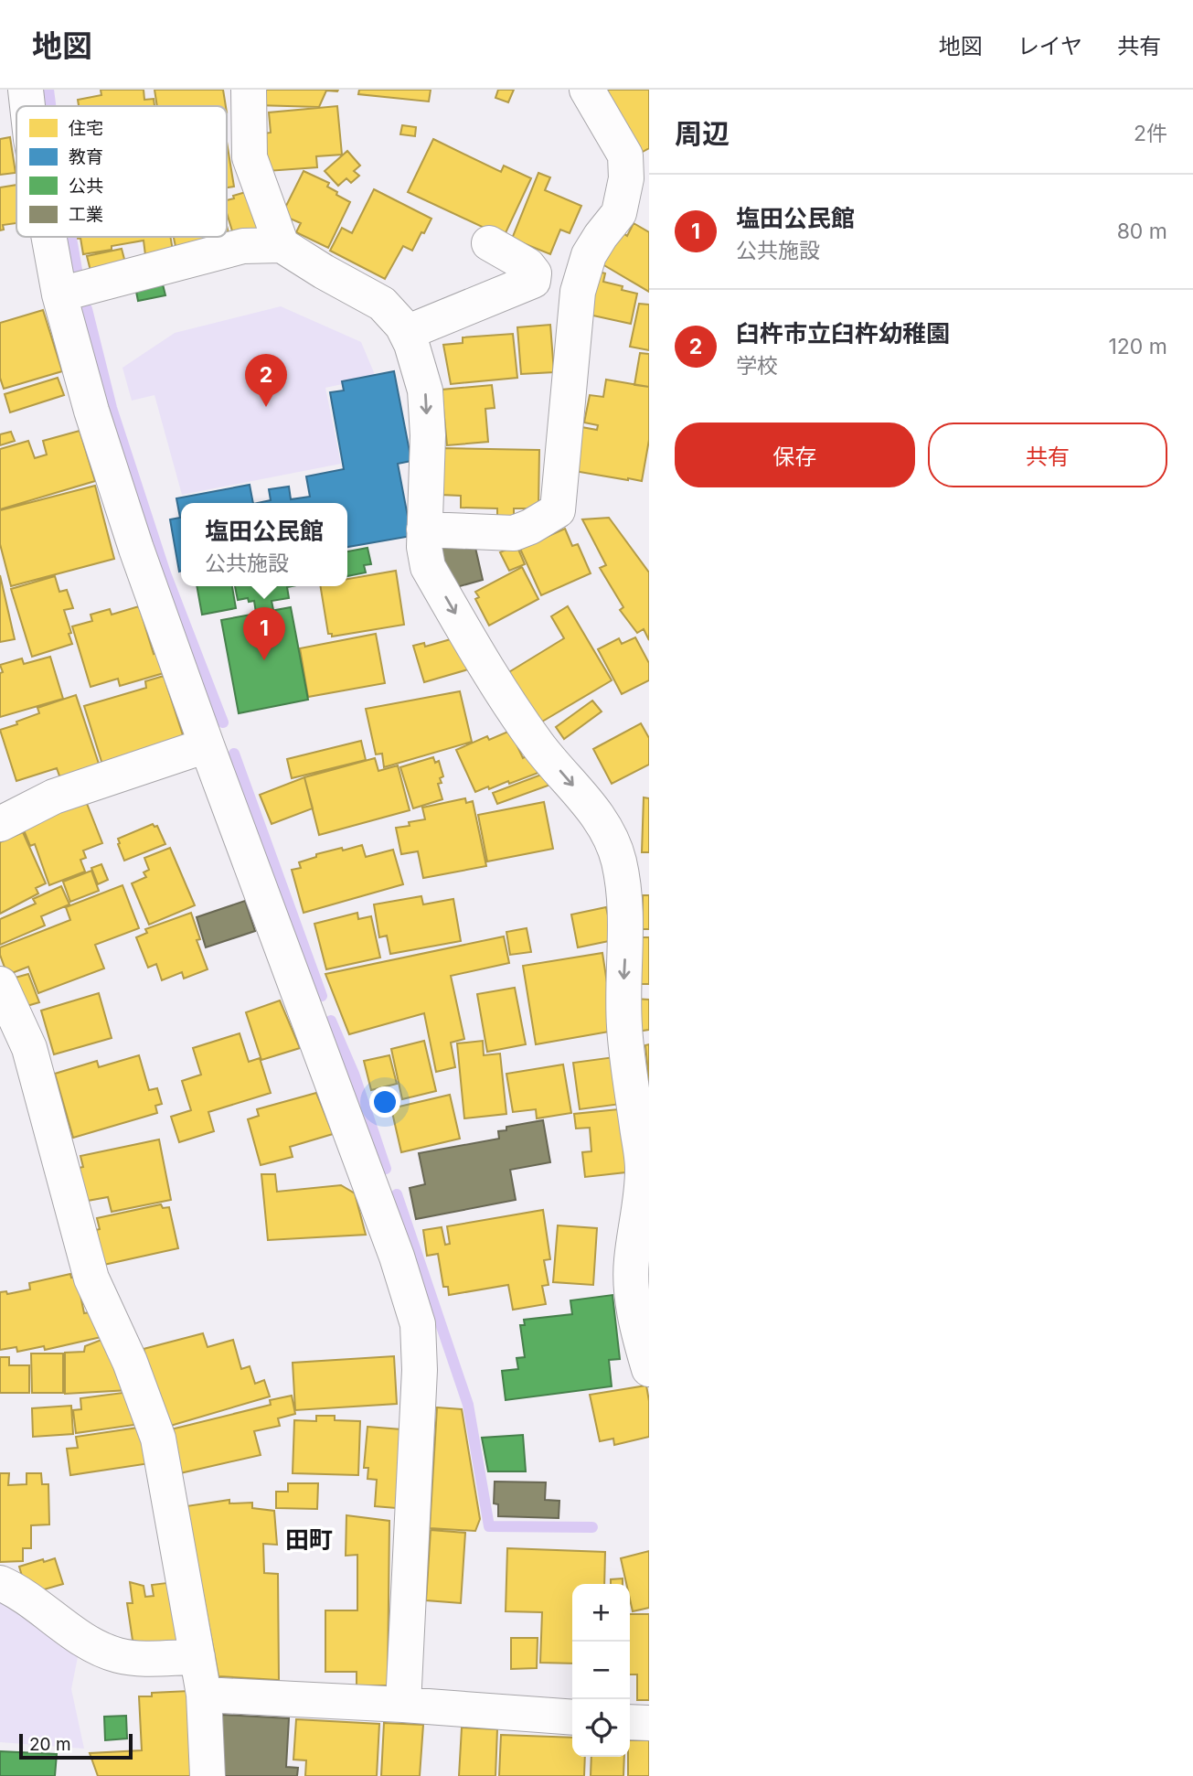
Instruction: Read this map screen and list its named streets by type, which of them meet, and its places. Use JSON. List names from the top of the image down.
{
  "districts": ["田町"],
  "legend": [
    "住宅",
    "教育",
    "公共",
    "工業"
  ],
  "scale_bar": "20 m",
  "page": {
    "header": "地図",
    "nav": ["地図", "レイヤ", "共有"],
    "heading": ["周辺", "2件"],
    "list": [
      {
        "mark": "1",
        "name": "塩田公民館",
        "note": "公共施設",
        "value": "80 m"
      },
      {
        "mark": "2",
        "name": "臼杵市立臼杵幼稚園",
        "note": "学校",
        "value": "120 m"
      }
    ],
    "pins": ["2", "1"],
    "buttons": ["保存", "共有"],
    "popup": ["塩田公民館", "公共施設"],
    "map_buttons": ["+", "−"],
    "scale": "20 m"
  }
}
